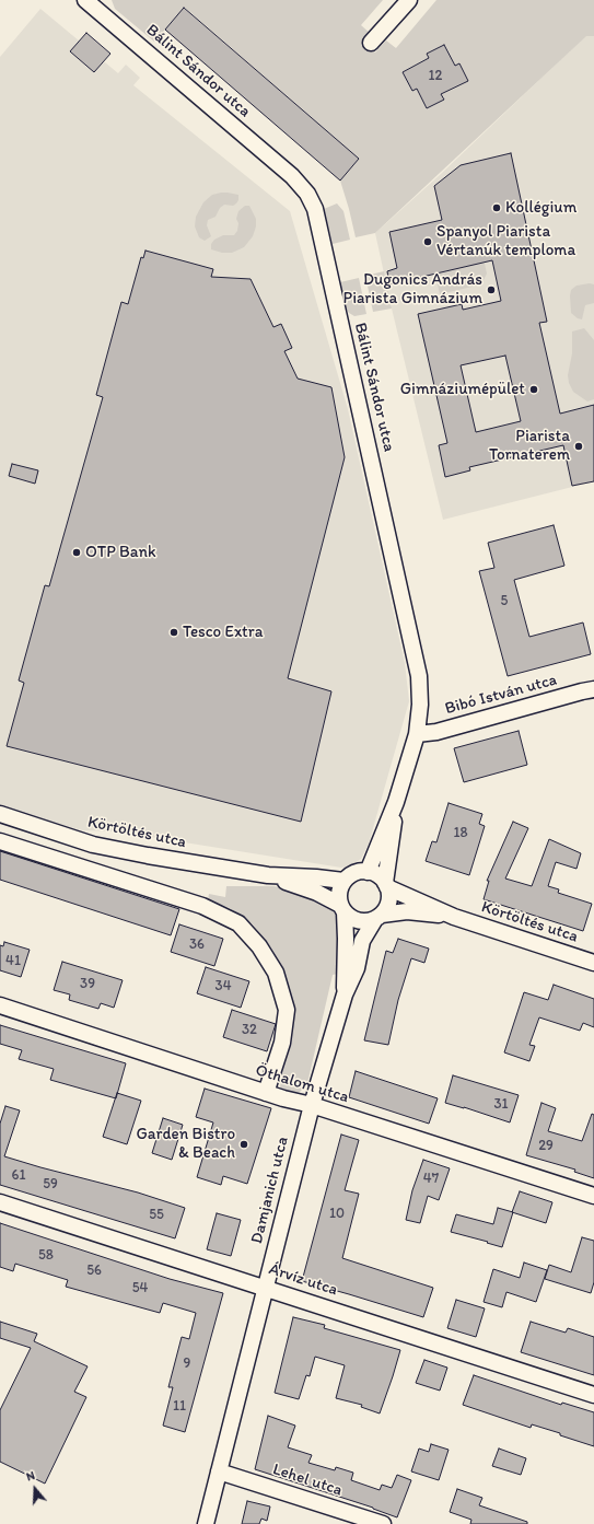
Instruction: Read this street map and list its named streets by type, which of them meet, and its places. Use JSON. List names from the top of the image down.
{
  "streets": {
    "street": [
      "Bálint Sándor utca",
      "Bibó István utca",
      "Körtöltés utca",
      "Öthalom utca",
      "Damjanich utca",
      "Árvíz utca",
      "Lehel utca"
    ]
  },
  "crossings": [
    ["Bálint Sándor utca", "Bibó István utca"],
    ["Bálint Sándor utca", "Körtöltés utca"],
    ["Bálint Sándor utca", "Damjanich utca"],
    ["Körtöltés utca", "Damjanich utca"],
    ["Öthalom utca", "Damjanich utca"],
    ["Damjanich utca", "Árvíz utca"],
    ["Damjanich utca", "Lehel utca"]
  ],
  "places": [
    "Kollégium",
    "Spanyol Piarista Vértanúk temploma",
    "Dugonics András Piarista Gimnázium",
    "Gimnáziumépület",
    "Piarista Tornaterem",
    "OTP Bank",
    "Tesco Extra",
    "Garden Bistro & Beach"
  ],
  "house_numbers": [
    "12",
    "5",
    "18",
    "36",
    "41",
    "39",
    "34",
    "32",
    "31",
    "29",
    "61",
    "47",
    "59",
    "10",
    "55",
    "58",
    "56",
    "54",
    "9",
    "11"
  ],
  "north": "top"
}
